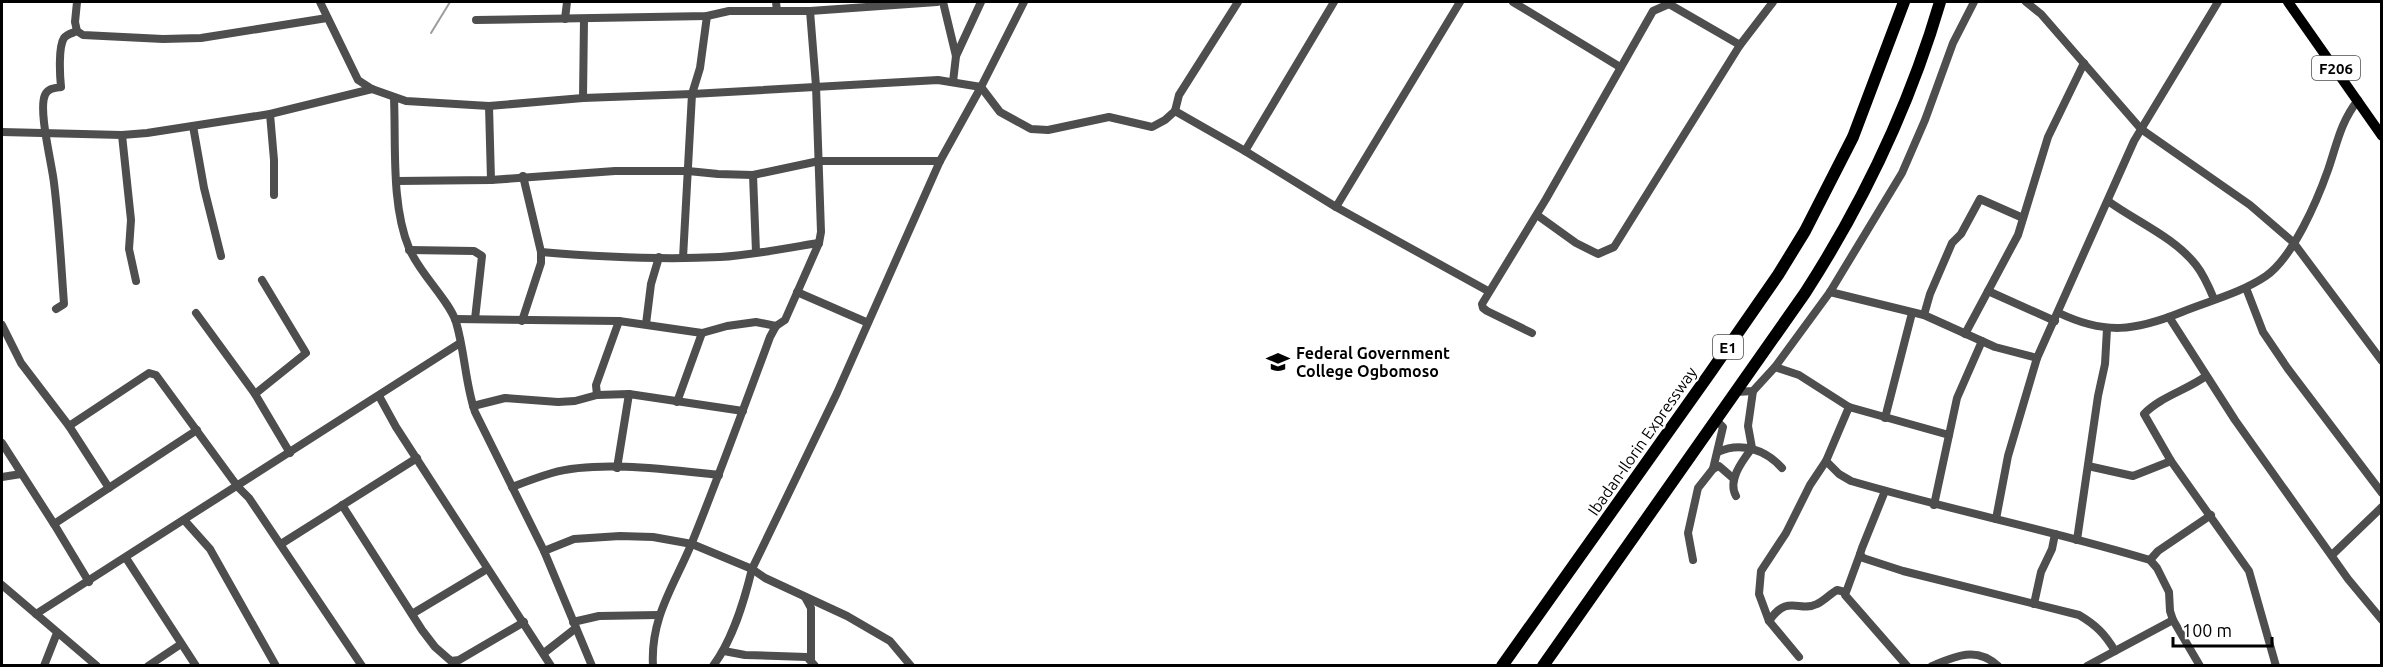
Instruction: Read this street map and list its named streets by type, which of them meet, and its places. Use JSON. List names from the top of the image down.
{
  "streets": {
    "highway": ["E1", "Ibadan-Ilorin Expressway"],
    "main road": ["F206"]
  },
  "places": {
    "school or university": ["Federal Government College Ogbomoso"]
  },
  "scale_bar": "100 m"
}
